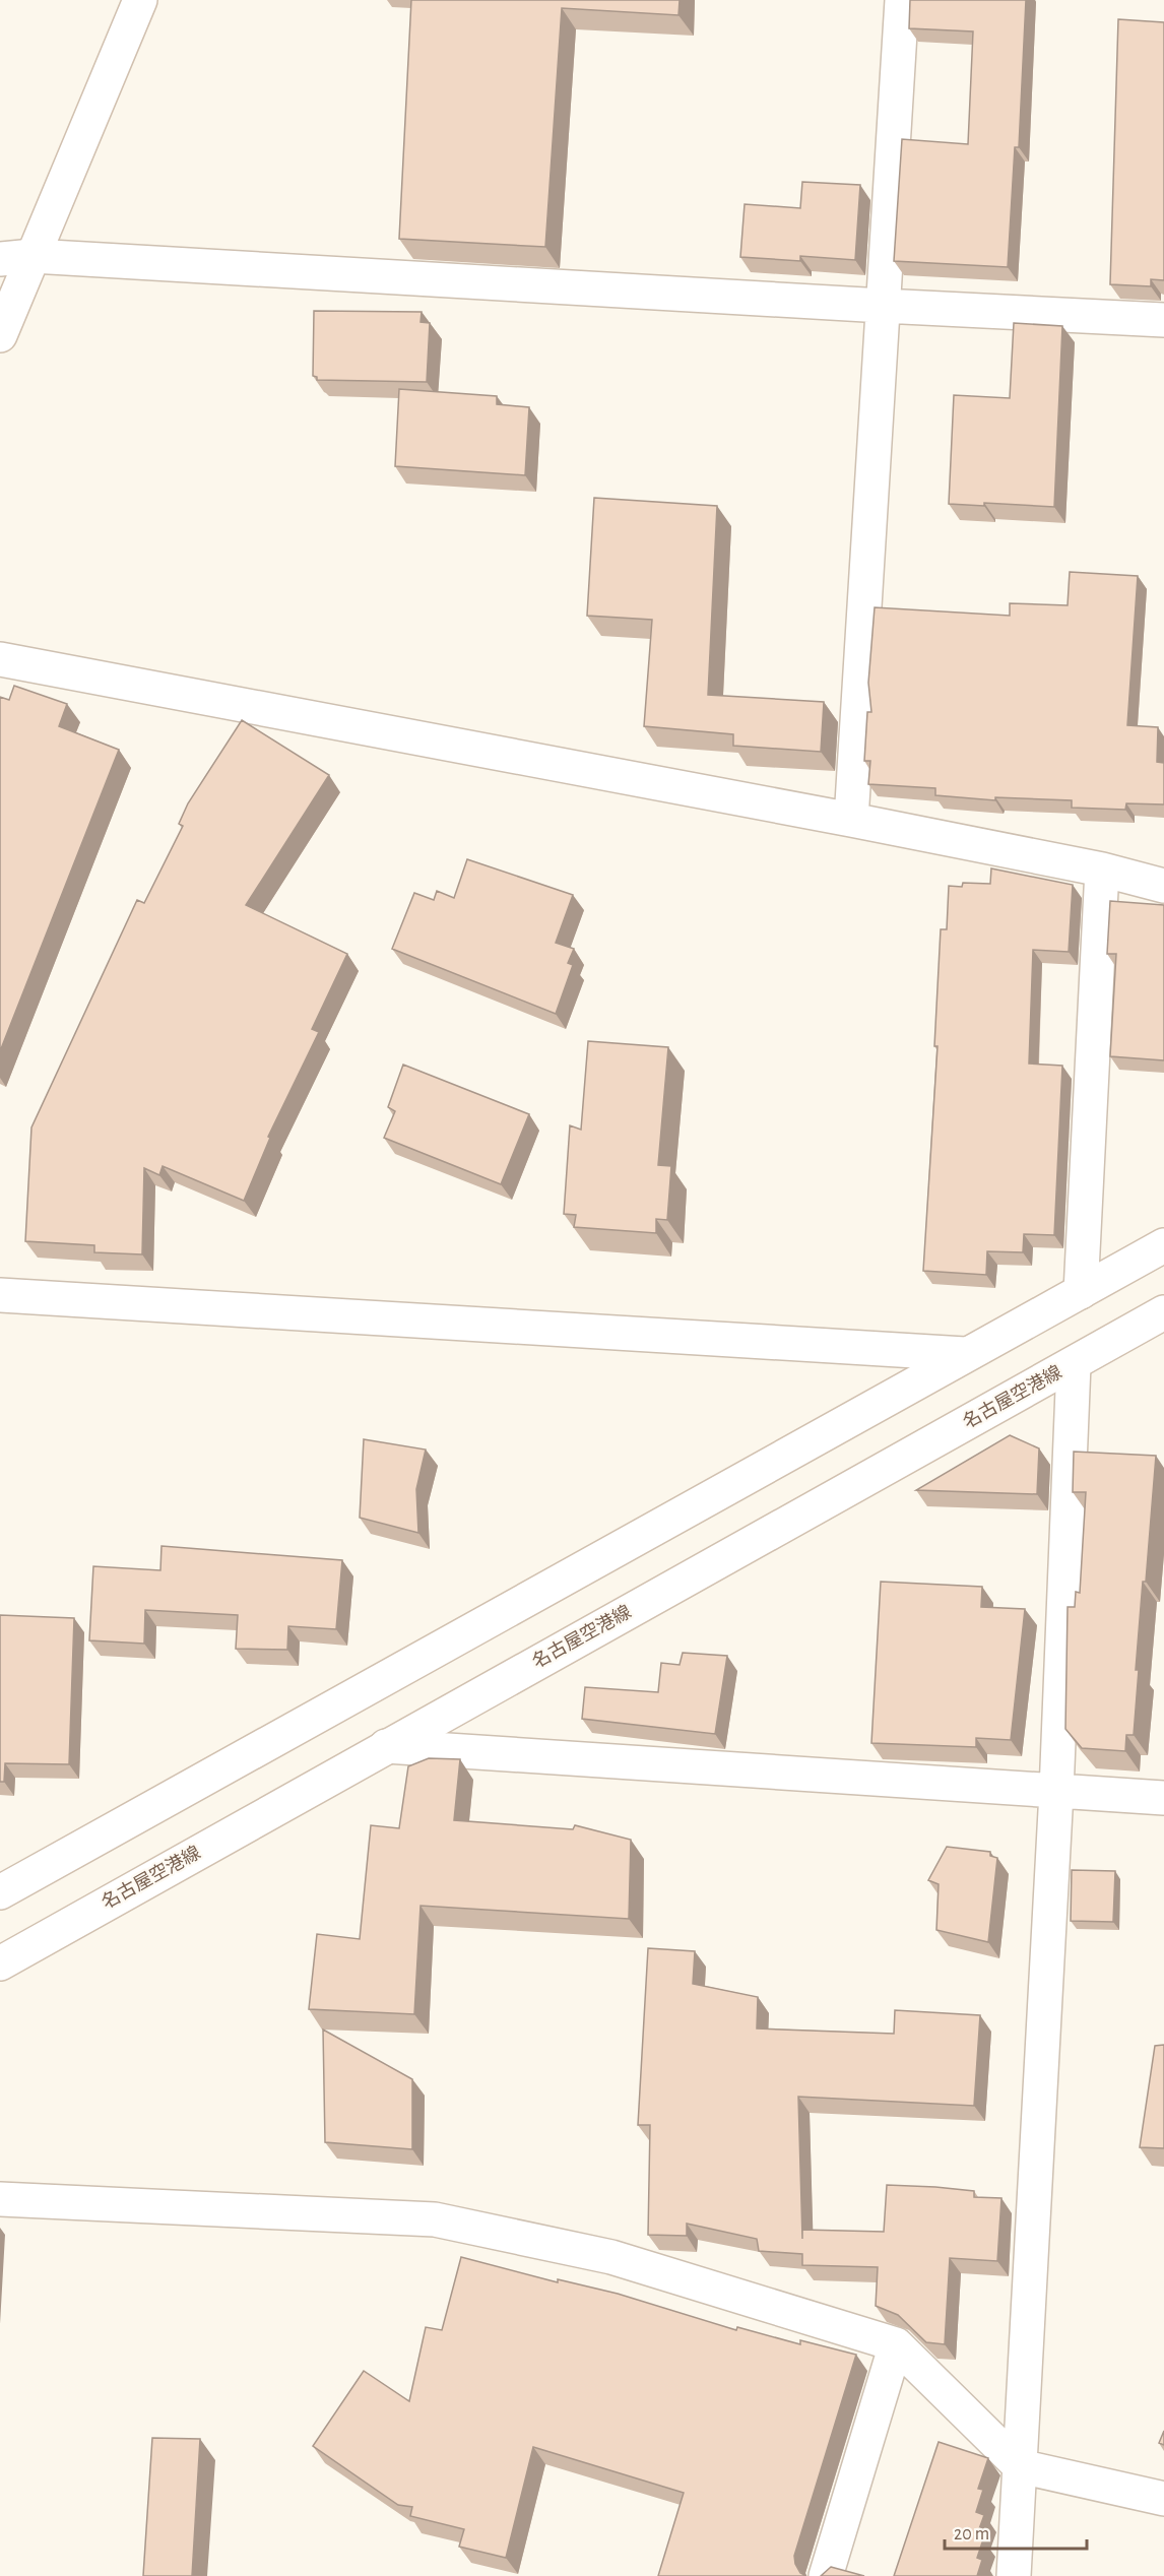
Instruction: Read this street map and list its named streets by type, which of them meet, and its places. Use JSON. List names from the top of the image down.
{
  "streets": {
    "street": ["名古屋空港線"]
  },
  "scale_bar": "20 m"
}
